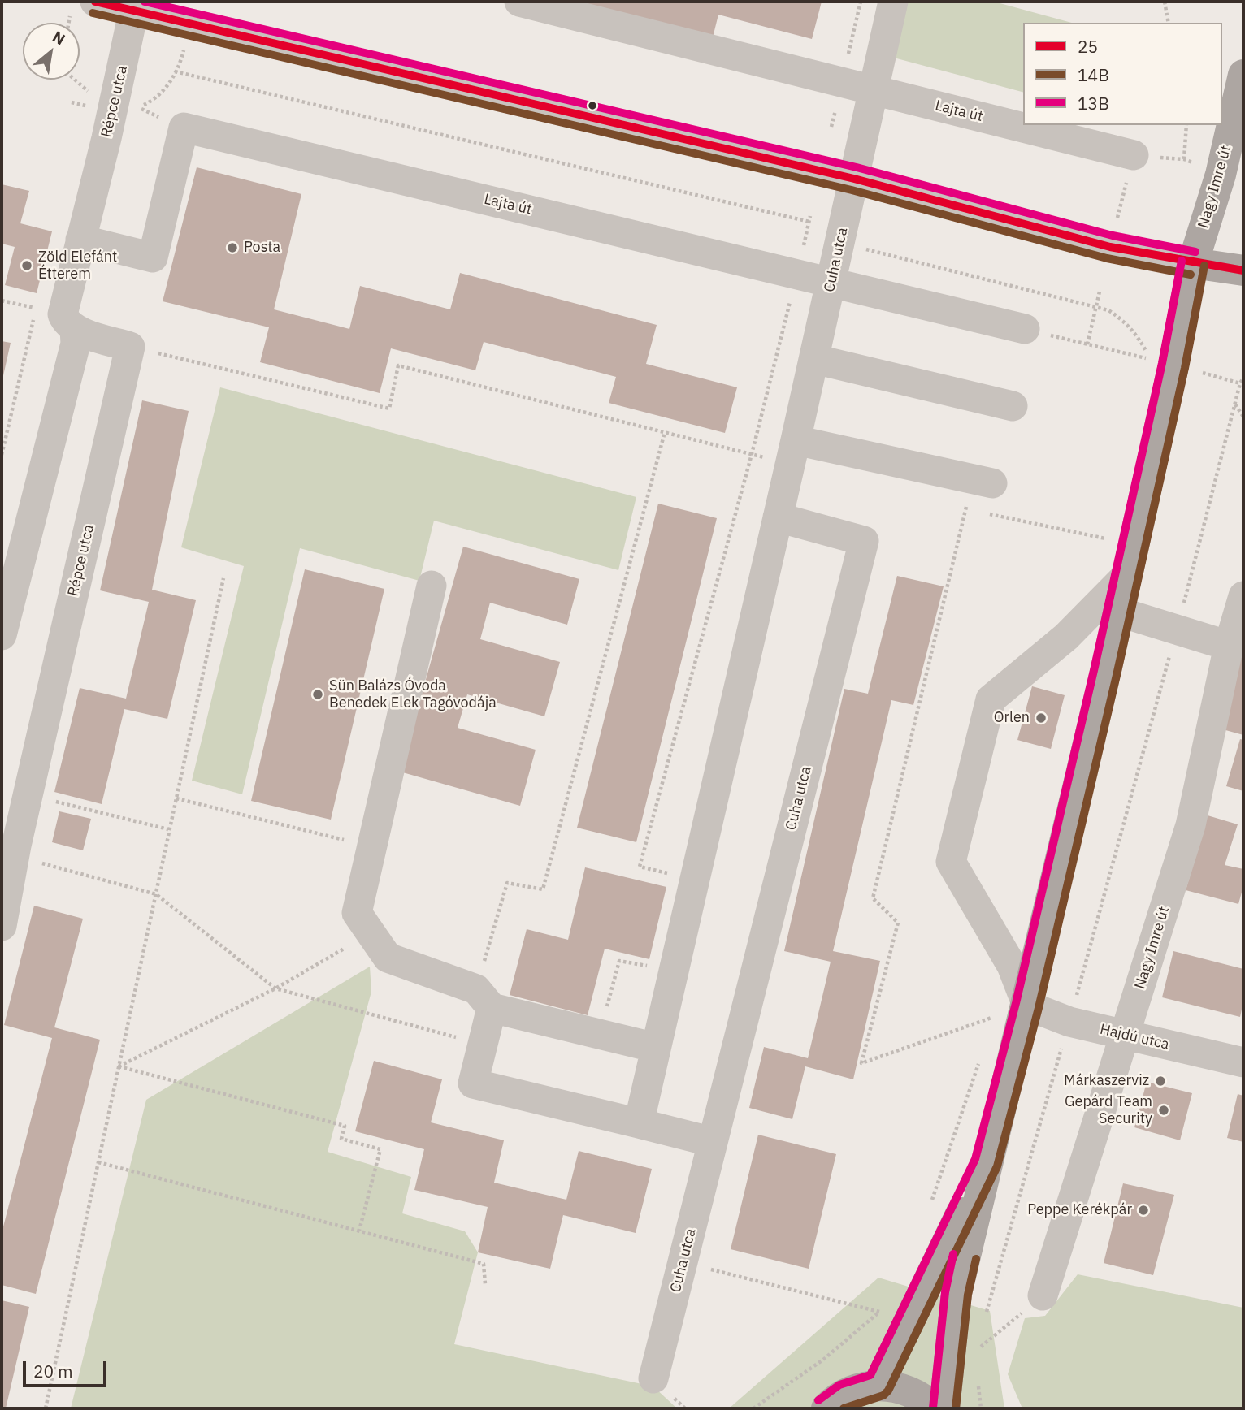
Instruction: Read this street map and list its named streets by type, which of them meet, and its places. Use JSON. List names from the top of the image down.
{
  "streets": {
    "main road": ["Nagy Imre út"],
    "street": [
      "Répce utca",
      "Lajta út",
      "Cuha utca",
      "Hajdú utca"
    ]
  },
  "crossings": [
    ["Répce utca", "Lajta út"],
    ["Lajta út", "Cuha utca"],
    ["Nagy Imre út", "Hajdú utca"]
  ],
  "places": [
    "Posta",
    "Zöld Elefánt Étterem",
    "Sün Balázs Óvoda Benedek Elek Tagóvodája",
    "Orlen",
    "Márkaszerviz",
    "Gepárd Team Security",
    "Peppe Kerékpár"
  ],
  "lines": ["transit line 25", "transit line 13B", "transit line 14B"],
  "legend": ["25", "14B", "13B"],
  "scale_bar": "20 m",
  "north": "top right"
}
